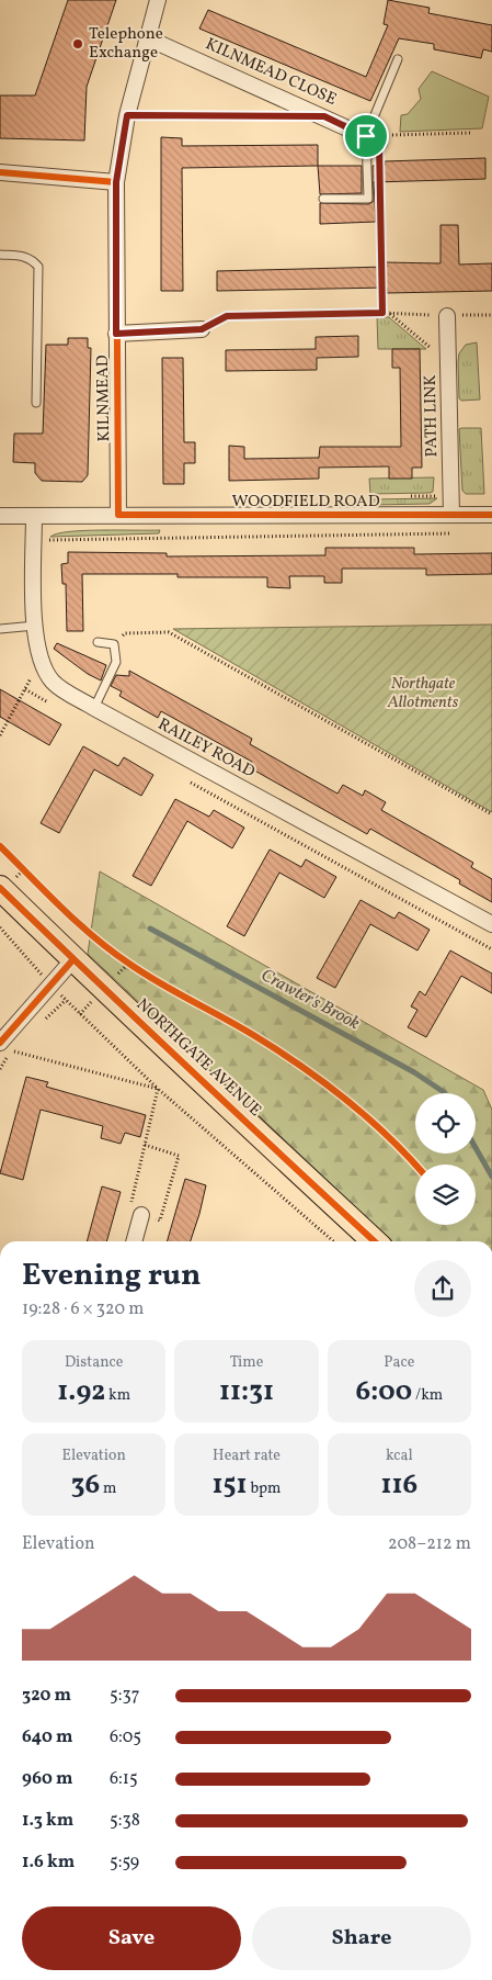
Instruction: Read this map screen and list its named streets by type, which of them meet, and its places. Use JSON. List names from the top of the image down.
{
  "streets": {
    "main road": ["NORTHGATE AVENUE"],
    "street": [
      "KILNMEAD CLOSE",
      "KILNMEAD",
      "PATH LINK",
      "WOODFIELD ROAD",
      "RAILEY ROAD"
    ]
  },
  "crossings": [
    ["KILNMEAD CLOSE", "KILNMEAD"],
    ["KILNMEAD", "WOODFIELD ROAD"],
    ["PATH LINK", "WOODFIELD ROAD"],
    ["WOODFIELD ROAD", "RAILEY ROAD"]
  ],
  "water": ["Crawter's Brook"],
  "parks": ["Northgate Allotments"],
  "places": ["Telephone Exchange"],
  "page": {
    "heading": ["Evening run", "19:28 · 6 × 320 m"],
    "stats": [
      ["Distance", "1.92 km"],
      ["Time", "11:31"],
      ["Pace", "6:00 /km"],
      ["Elevation", "36 m"],
      ["Heart rate", "151 bpm"],
      ["kcal", "116"]
    ],
    "chart": ["Elevation", "208–212 m"],
    "list": [
      {
        "name": "320 m",
        "note": "5:37"
      },
      {
        "name": "640 m",
        "note": "6:05"
      },
      {
        "name": "960 m",
        "note": "6:15"
      },
      {
        "name": "1.3 km",
        "note": "5:38"
      },
      {
        "name": "1.6 km",
        "note": "5:59"
      }
    ],
    "buttons": ["Save", "Share"]
  }
}
